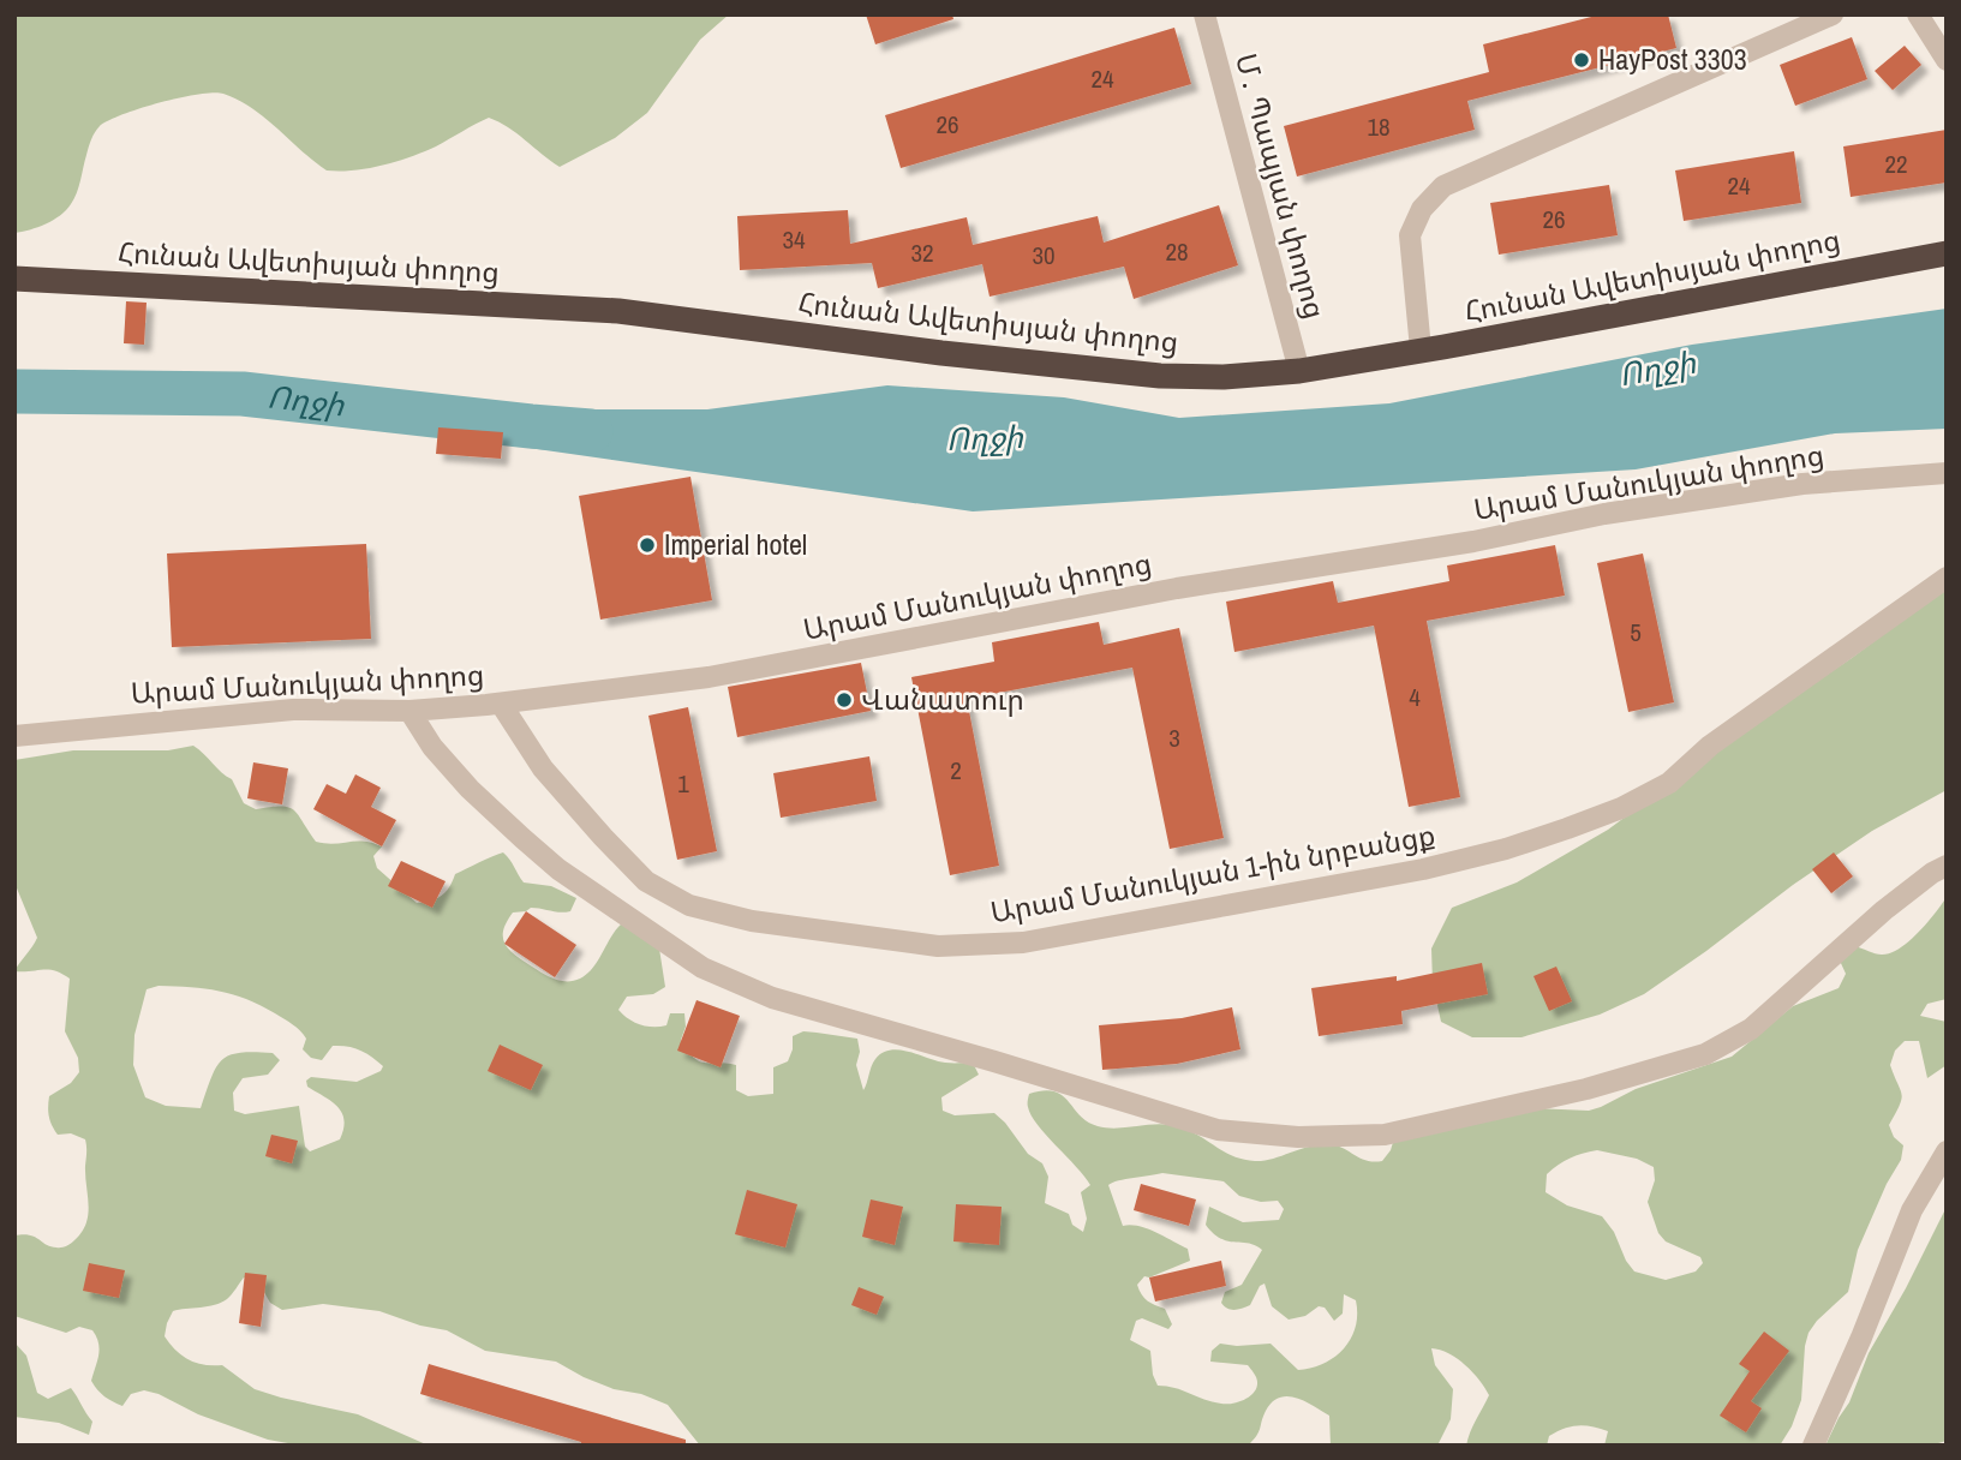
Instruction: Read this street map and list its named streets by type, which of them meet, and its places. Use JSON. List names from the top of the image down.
{
  "streets": {
    "highway": ["Հունան Ավետիսյան փողոց"],
    "street": ["Մ․ Պապյան փողոց", "Արամ Մանուկյան փողոց", "Արամ Մանուկյան 1-ին նրբանցք"]
  },
  "crossings": [
    ["Մ․ Պապյան փողոց", "Հունան Ավետիսյան փողոց"],
    ["Արամ Մանուկյան փողոց", "Արամ Մանուկյան 1-ին նրբանցք"]
  ],
  "water": ["Ողջի"],
  "places": ["HayPost 3303", "Imperial hotel", "Վանատուր"],
  "house_numbers": [
    "24",
    "26",
    "18",
    "22",
    "24",
    "26",
    "34",
    "28",
    "32",
    "30",
    "5",
    "4",
    "3",
    "2",
    "1"
  ]
}
